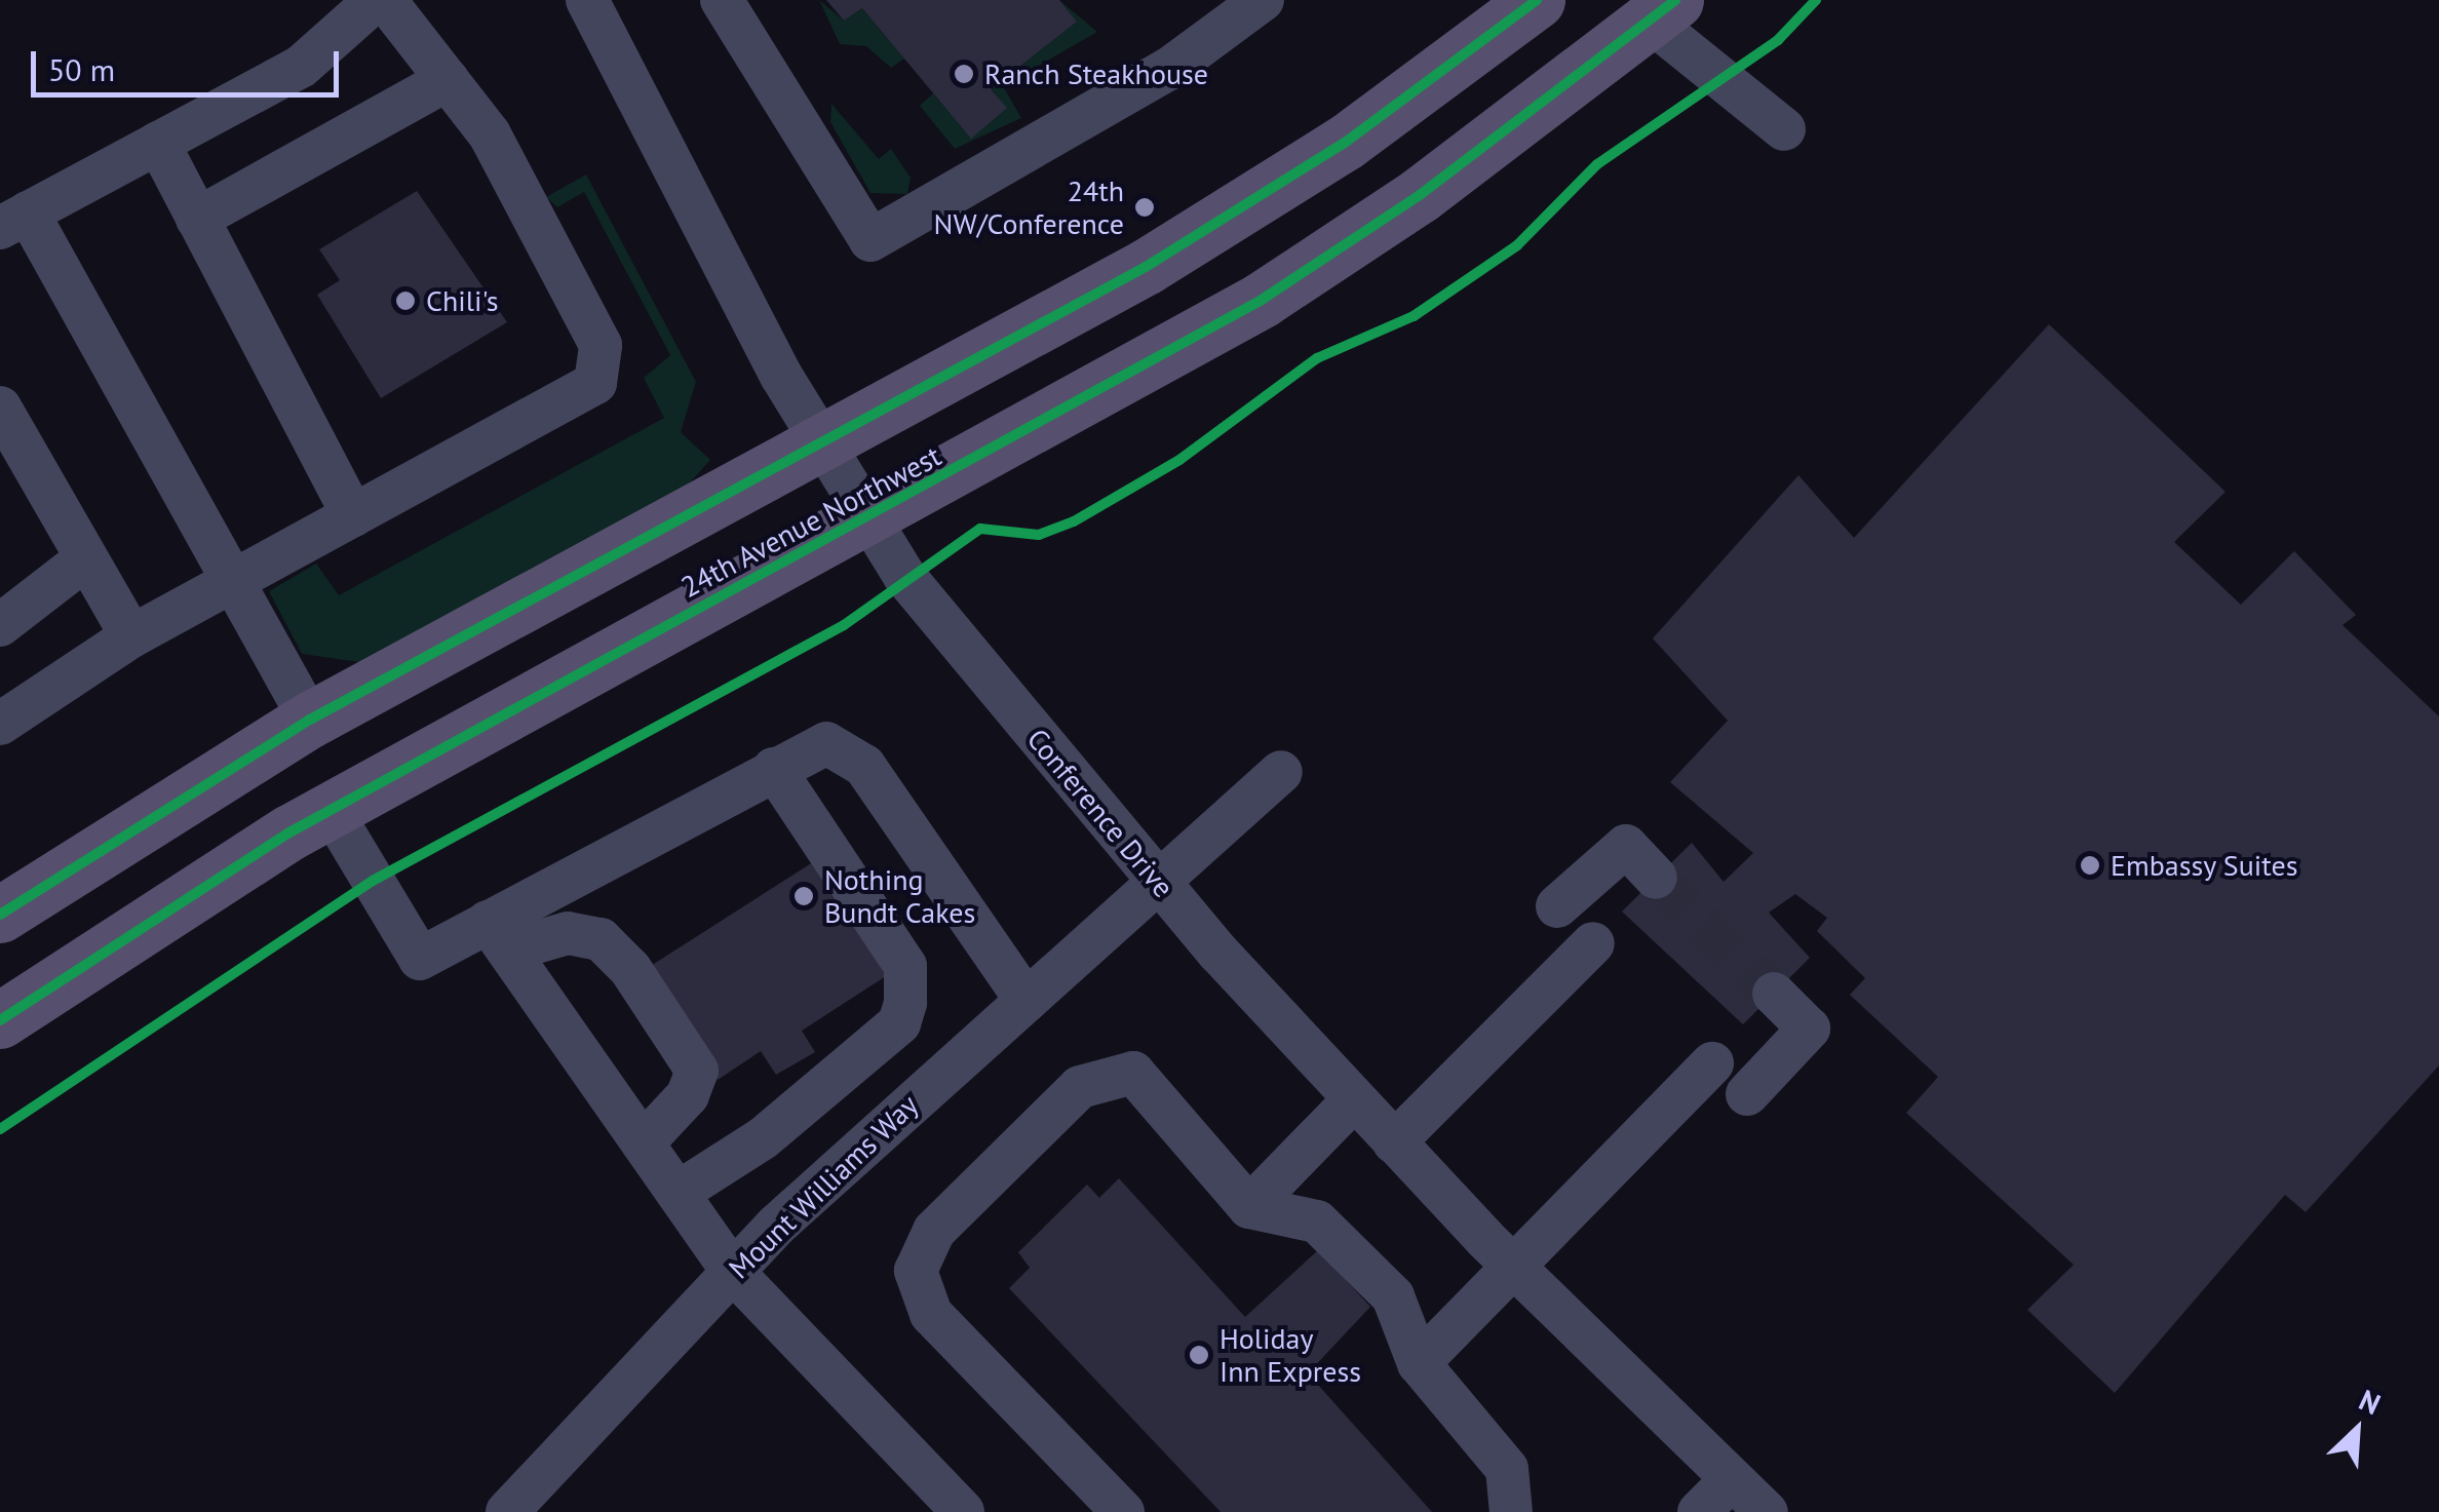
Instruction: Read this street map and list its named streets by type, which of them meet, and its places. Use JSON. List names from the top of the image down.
{
  "streets": {
    "main road": ["24th Avenue Northwest"],
    "street": ["Conference Drive", "Mount Williams Way"]
  },
  "crossings": [
    ["24th Avenue Northwest", "Conference Drive"],
    ["Conference Drive", "Mount Williams Way"]
  ],
  "places": [
    "Ranch Steakhouse",
    "24th NW/Conference",
    "Chili's",
    "Embassy Suites",
    "Nothing Bundt Cakes",
    "Holiday Inn Express"
  ],
  "scale_bar": "50 m",
  "north": "top right"
}
